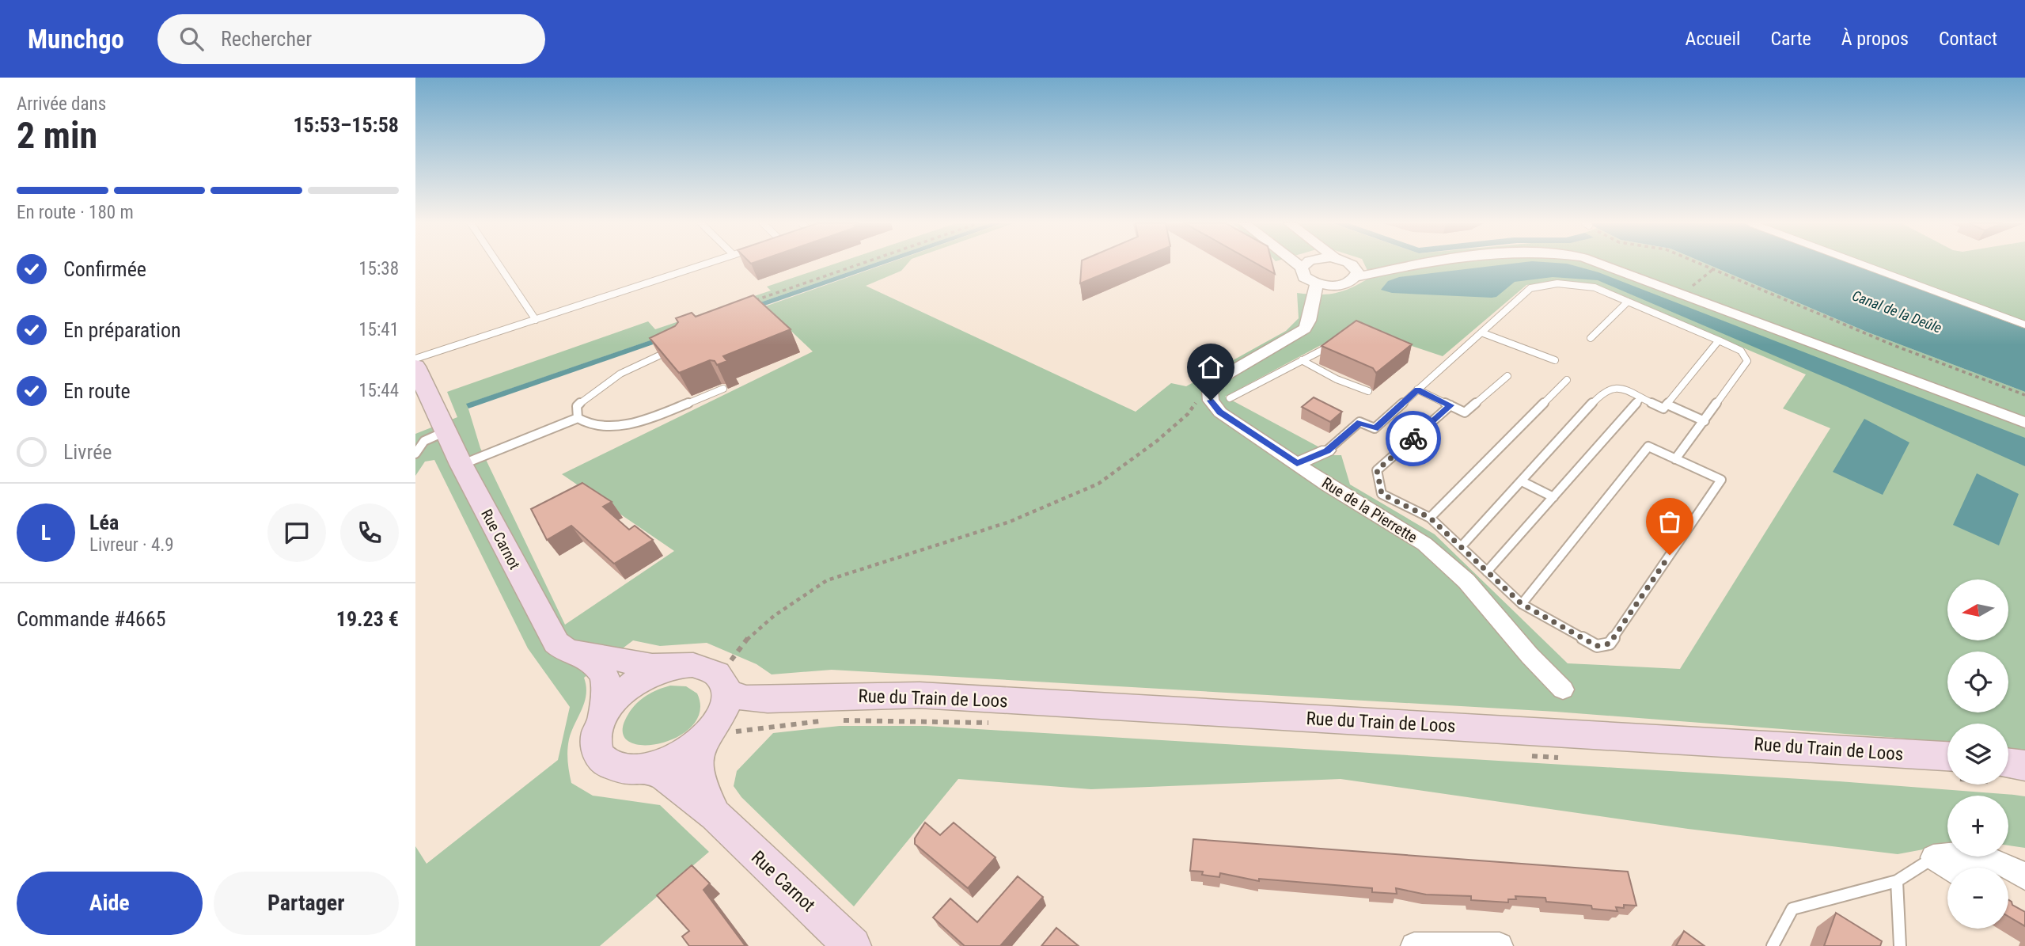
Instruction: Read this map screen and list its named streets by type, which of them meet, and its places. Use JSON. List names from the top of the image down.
{
  "streets": {
    "street": ["Rue de la Pierrette", "Rue Carnot", "Rue du Train de Loos"]
  },
  "crossings": [
    ["Rue Carnot", "Rue du Train de Loos"]
  ],
  "water": ["Canal de la Deûle"],
  "north": "left",
  "page": {
    "header": "Munchgo",
    "search": "Rechercher",
    "nav": [
      "Accueil",
      "Carte",
      "À propos",
      "Contact"
    ],
    "heading": ["2 min", "Arrivée dans", "15:53–15:58"],
    "panel": [
      "Léa",
      "Livreur · 4.9",
      "Commande #4665",
      "19.23 €"
    ],
    "bar": "En route · 180 m",
    "list": [
      ["Confirmée", "15:38"],
      ["En préparation", "15:41"],
      ["En route", "15:44"],
      "Livrée"
    ],
    "round": "L",
    "map_buttons": ["+", "−"],
    "buttons": ["Aide", "Partager"]
  }
}
